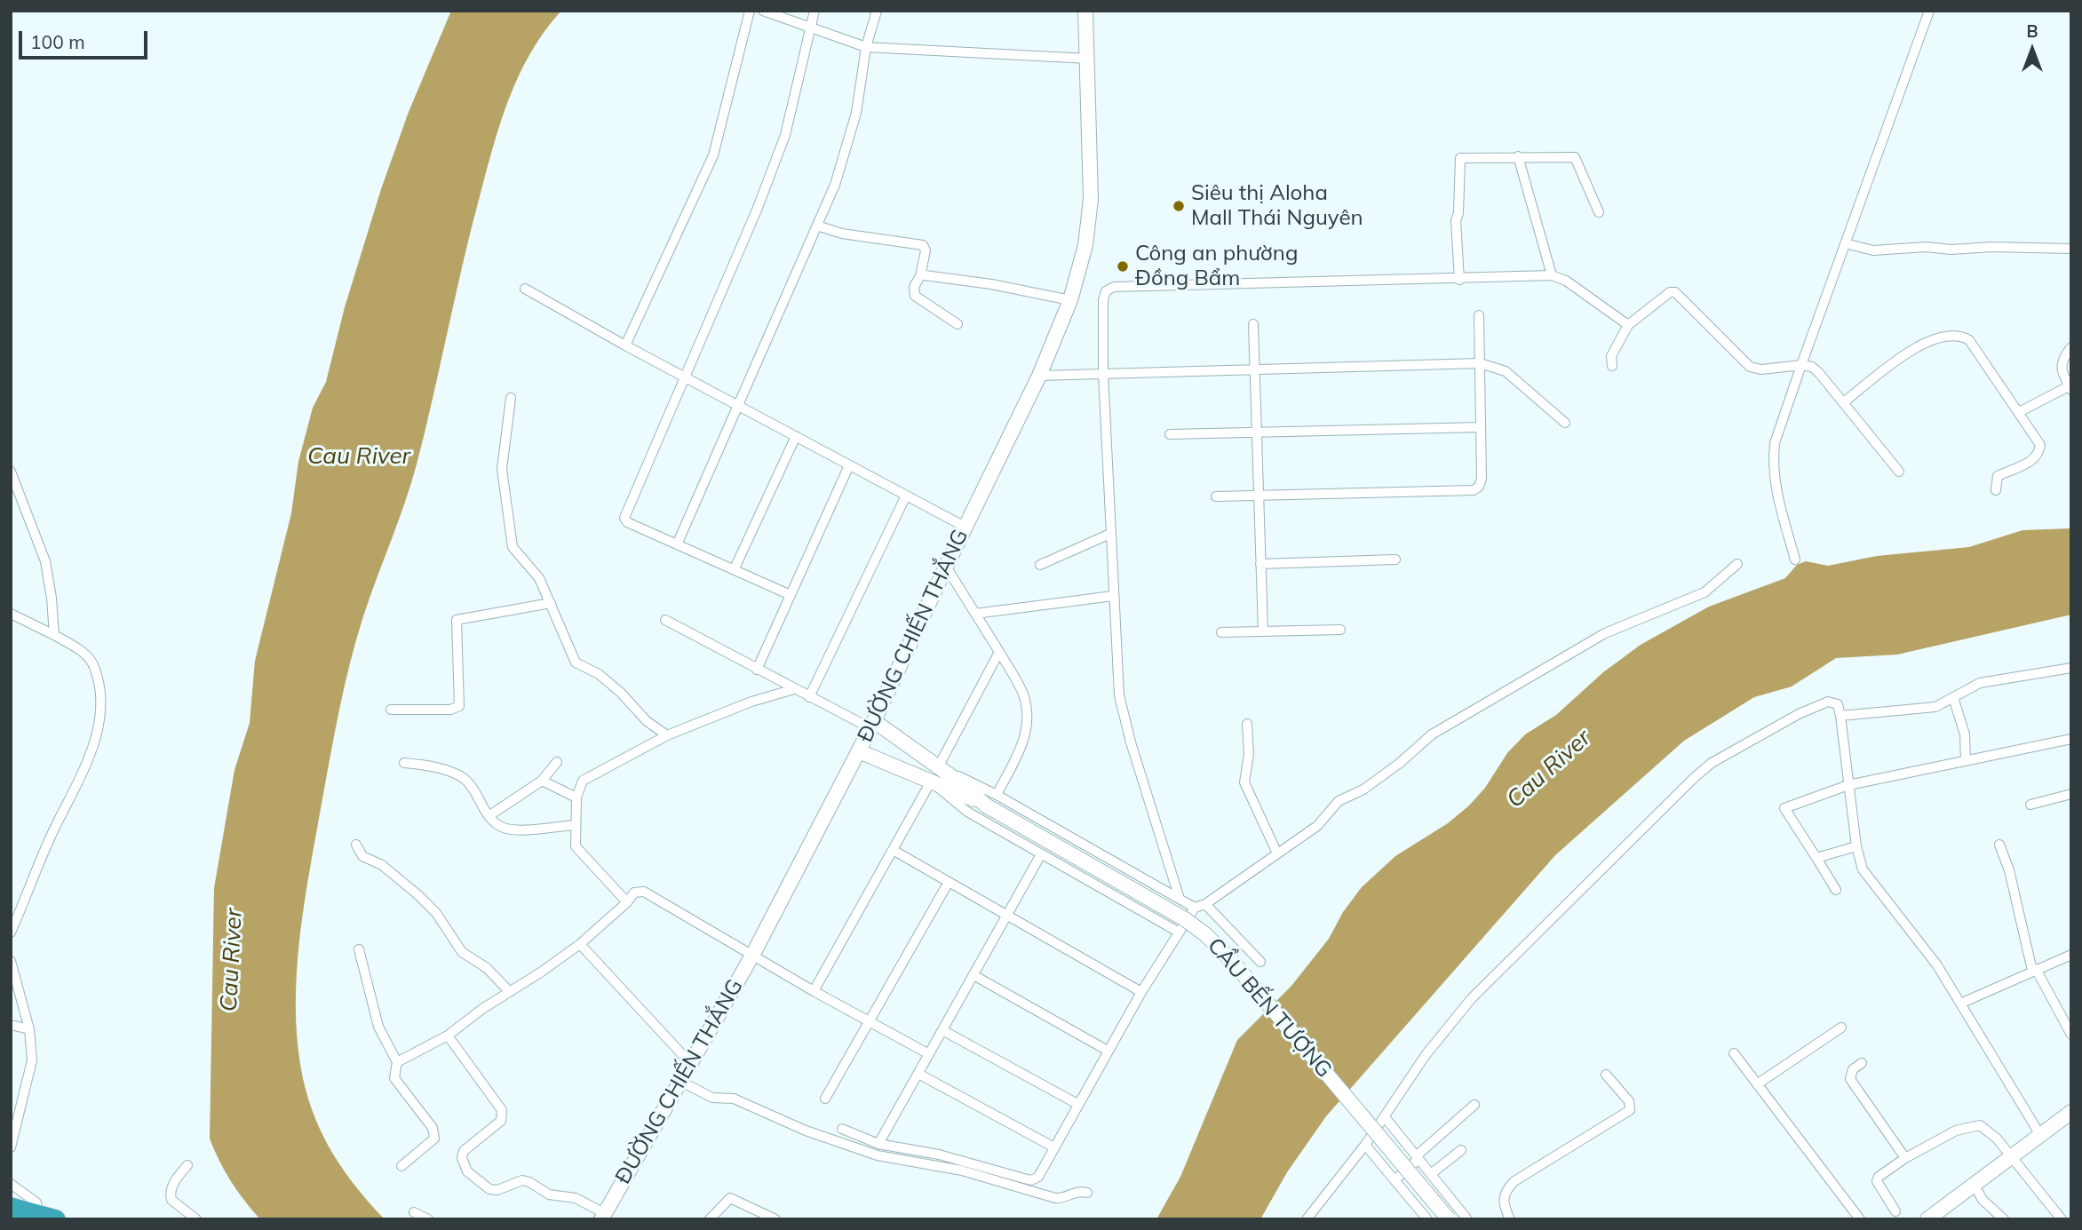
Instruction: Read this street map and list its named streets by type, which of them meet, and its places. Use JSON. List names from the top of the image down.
{
  "streets": {
    "main road": ["ĐƯỜNG CHIẾN THẮNG", "CẦU BẾN TƯỢNG"]
  },
  "water": ["Cau River"],
  "places": ["Siêu thị Aloha Mall Thái Nguyên", "Công an phường Đồng Bẩm"],
  "scale_bar": "100 m",
  "north": "top"
}
